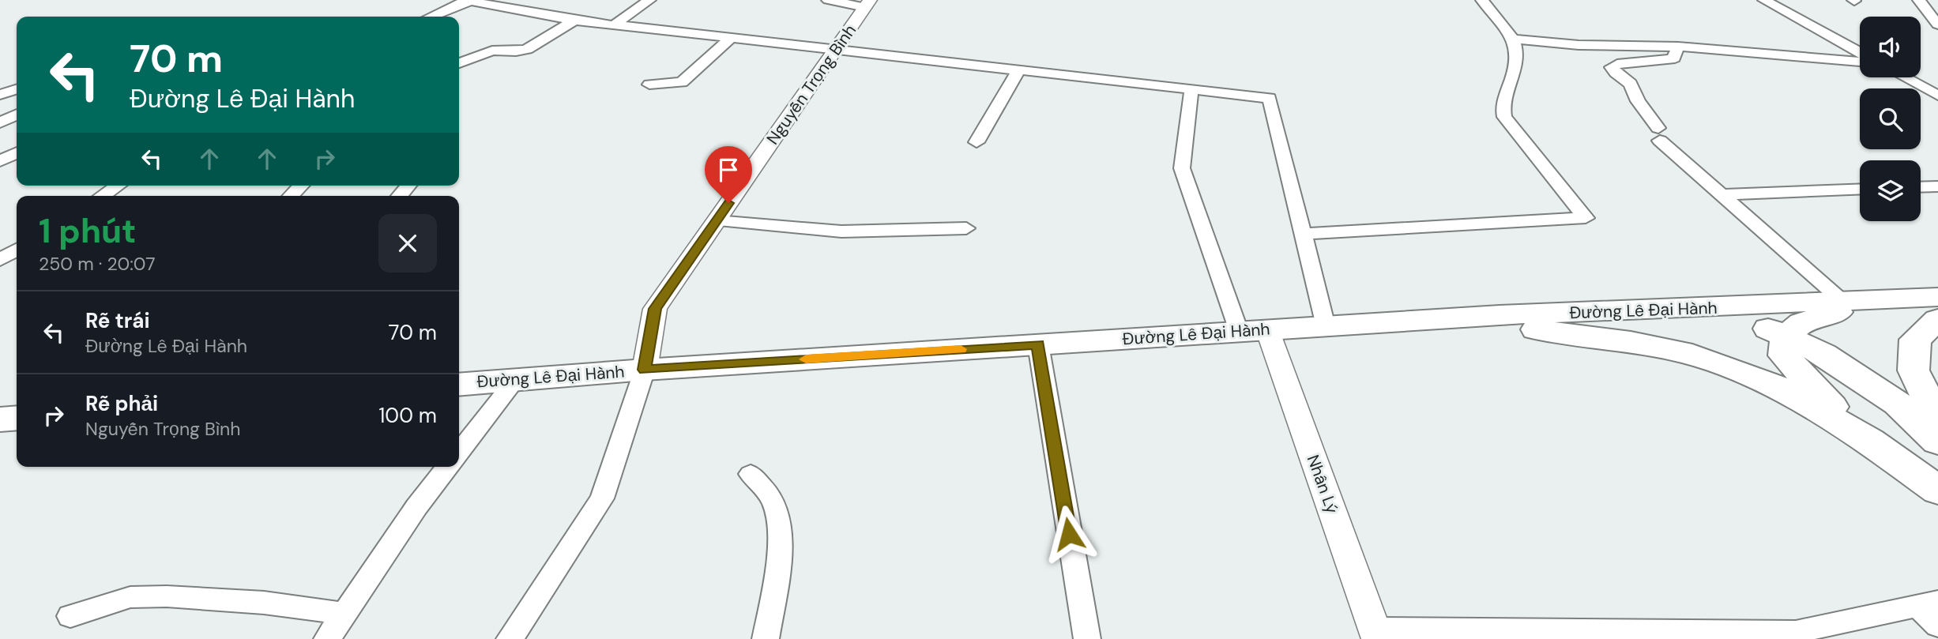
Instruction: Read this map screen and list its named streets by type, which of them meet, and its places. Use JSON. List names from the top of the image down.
{
  "streets": {
    "main road": ["Đường Lê Đại Hành"],
    "street": ["Nguyễn Trọng Bình", "Nhân Lý"]
  },
  "crossings": [
    ["Nguyễn Trọng Bình", "Đường Lê Đại Hành"],
    ["Đường Lê Đại Hành", "Nhân Lý"]
  ],
  "page": {
    "turn": ["70 m", "Đường Lê Đại Hành"],
    "heading": ["1 phút", "250 m · 20:07"],
    "list": [
      {
        "name": "Rẽ trái",
        "note": "Đường Lê Đại Hành",
        "value": "70 m"
      },
      {
        "name": "Rẽ phải",
        "note": "Nguyễn Trọng Bình",
        "value": "100 m"
      }
    ]
  }
}
